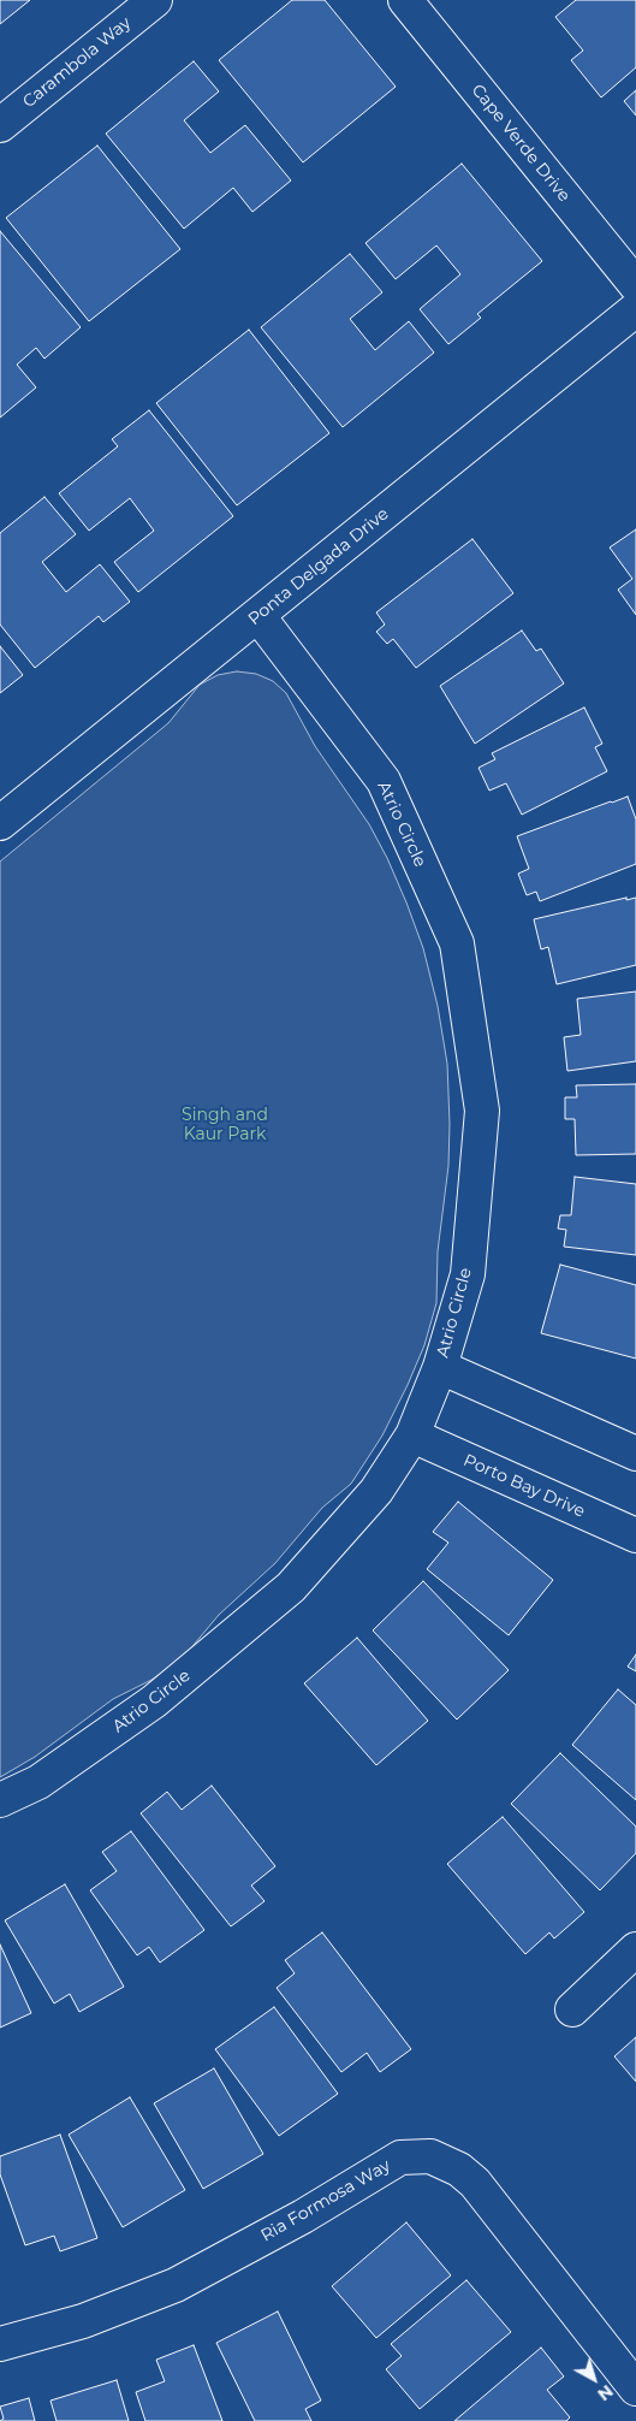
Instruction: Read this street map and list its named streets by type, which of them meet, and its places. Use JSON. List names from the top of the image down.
{
  "streets": {
    "street": [
      "Carambola Way",
      "Cape Verde Drive",
      "Ponta Delgada Drive",
      "Atrio Circle",
      "Porto Bay Drive",
      "Ria Formosa Way"
    ]
  },
  "crossings": [
    ["Ponta Delgada Drive", "Atrio Circle"],
    ["Atrio Circle", "Porto Bay Drive"]
  ],
  "parks": ["Singh and Kaur Park"],
  "north": "bottom right"
}
